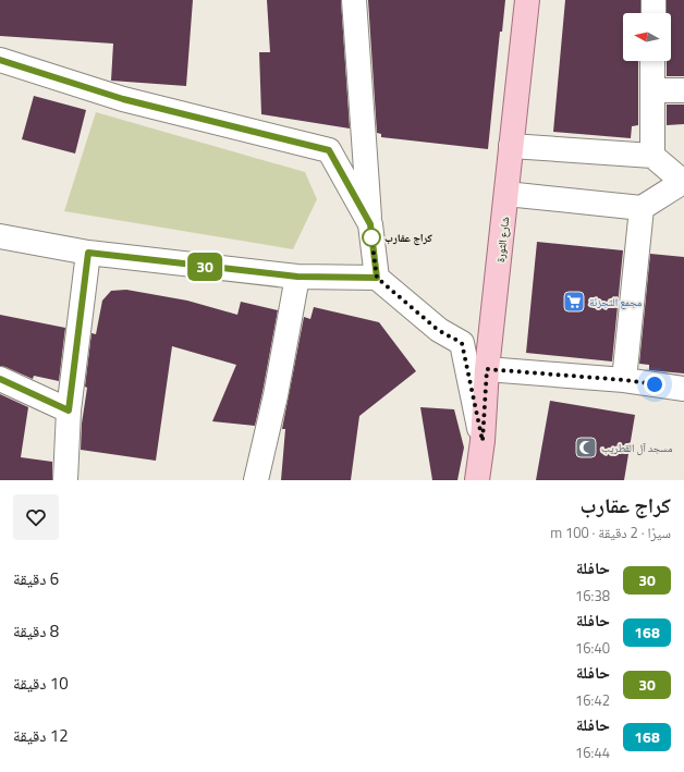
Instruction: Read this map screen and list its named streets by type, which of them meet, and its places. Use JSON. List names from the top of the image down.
{
  "streets": {
    "main road": ["شارع الثورة"]
  },
  "places": {
    "other": ["كراج عقارب"],
    "supermarket": ["مجمع التجزئة"],
    "mosque": ["مسجد آل القطريب"]
  },
  "lines": ["bus line 30"],
  "north": "left",
  "page": {
    "on_map": "30",
    "heading": ["كراج عقارب", "سيرًا · 2 دقيقة · 100 m"],
    "list": [
      {
        "mark": "30",
        "name": "حافلة",
        "note": "16:38",
        "value": "6 دقيقة"
      },
      {
        "mark": "168",
        "name": "حافلة",
        "note": "16:40",
        "value": "8 دقيقة"
      },
      {
        "mark": "30",
        "name": "حافلة",
        "note": "16:42",
        "value": "10 دقيقة"
      },
      {
        "mark": "168",
        "name": "حافلة",
        "note": "16:44",
        "value": "12 دقيقة"
      }
    ]
  }
}
